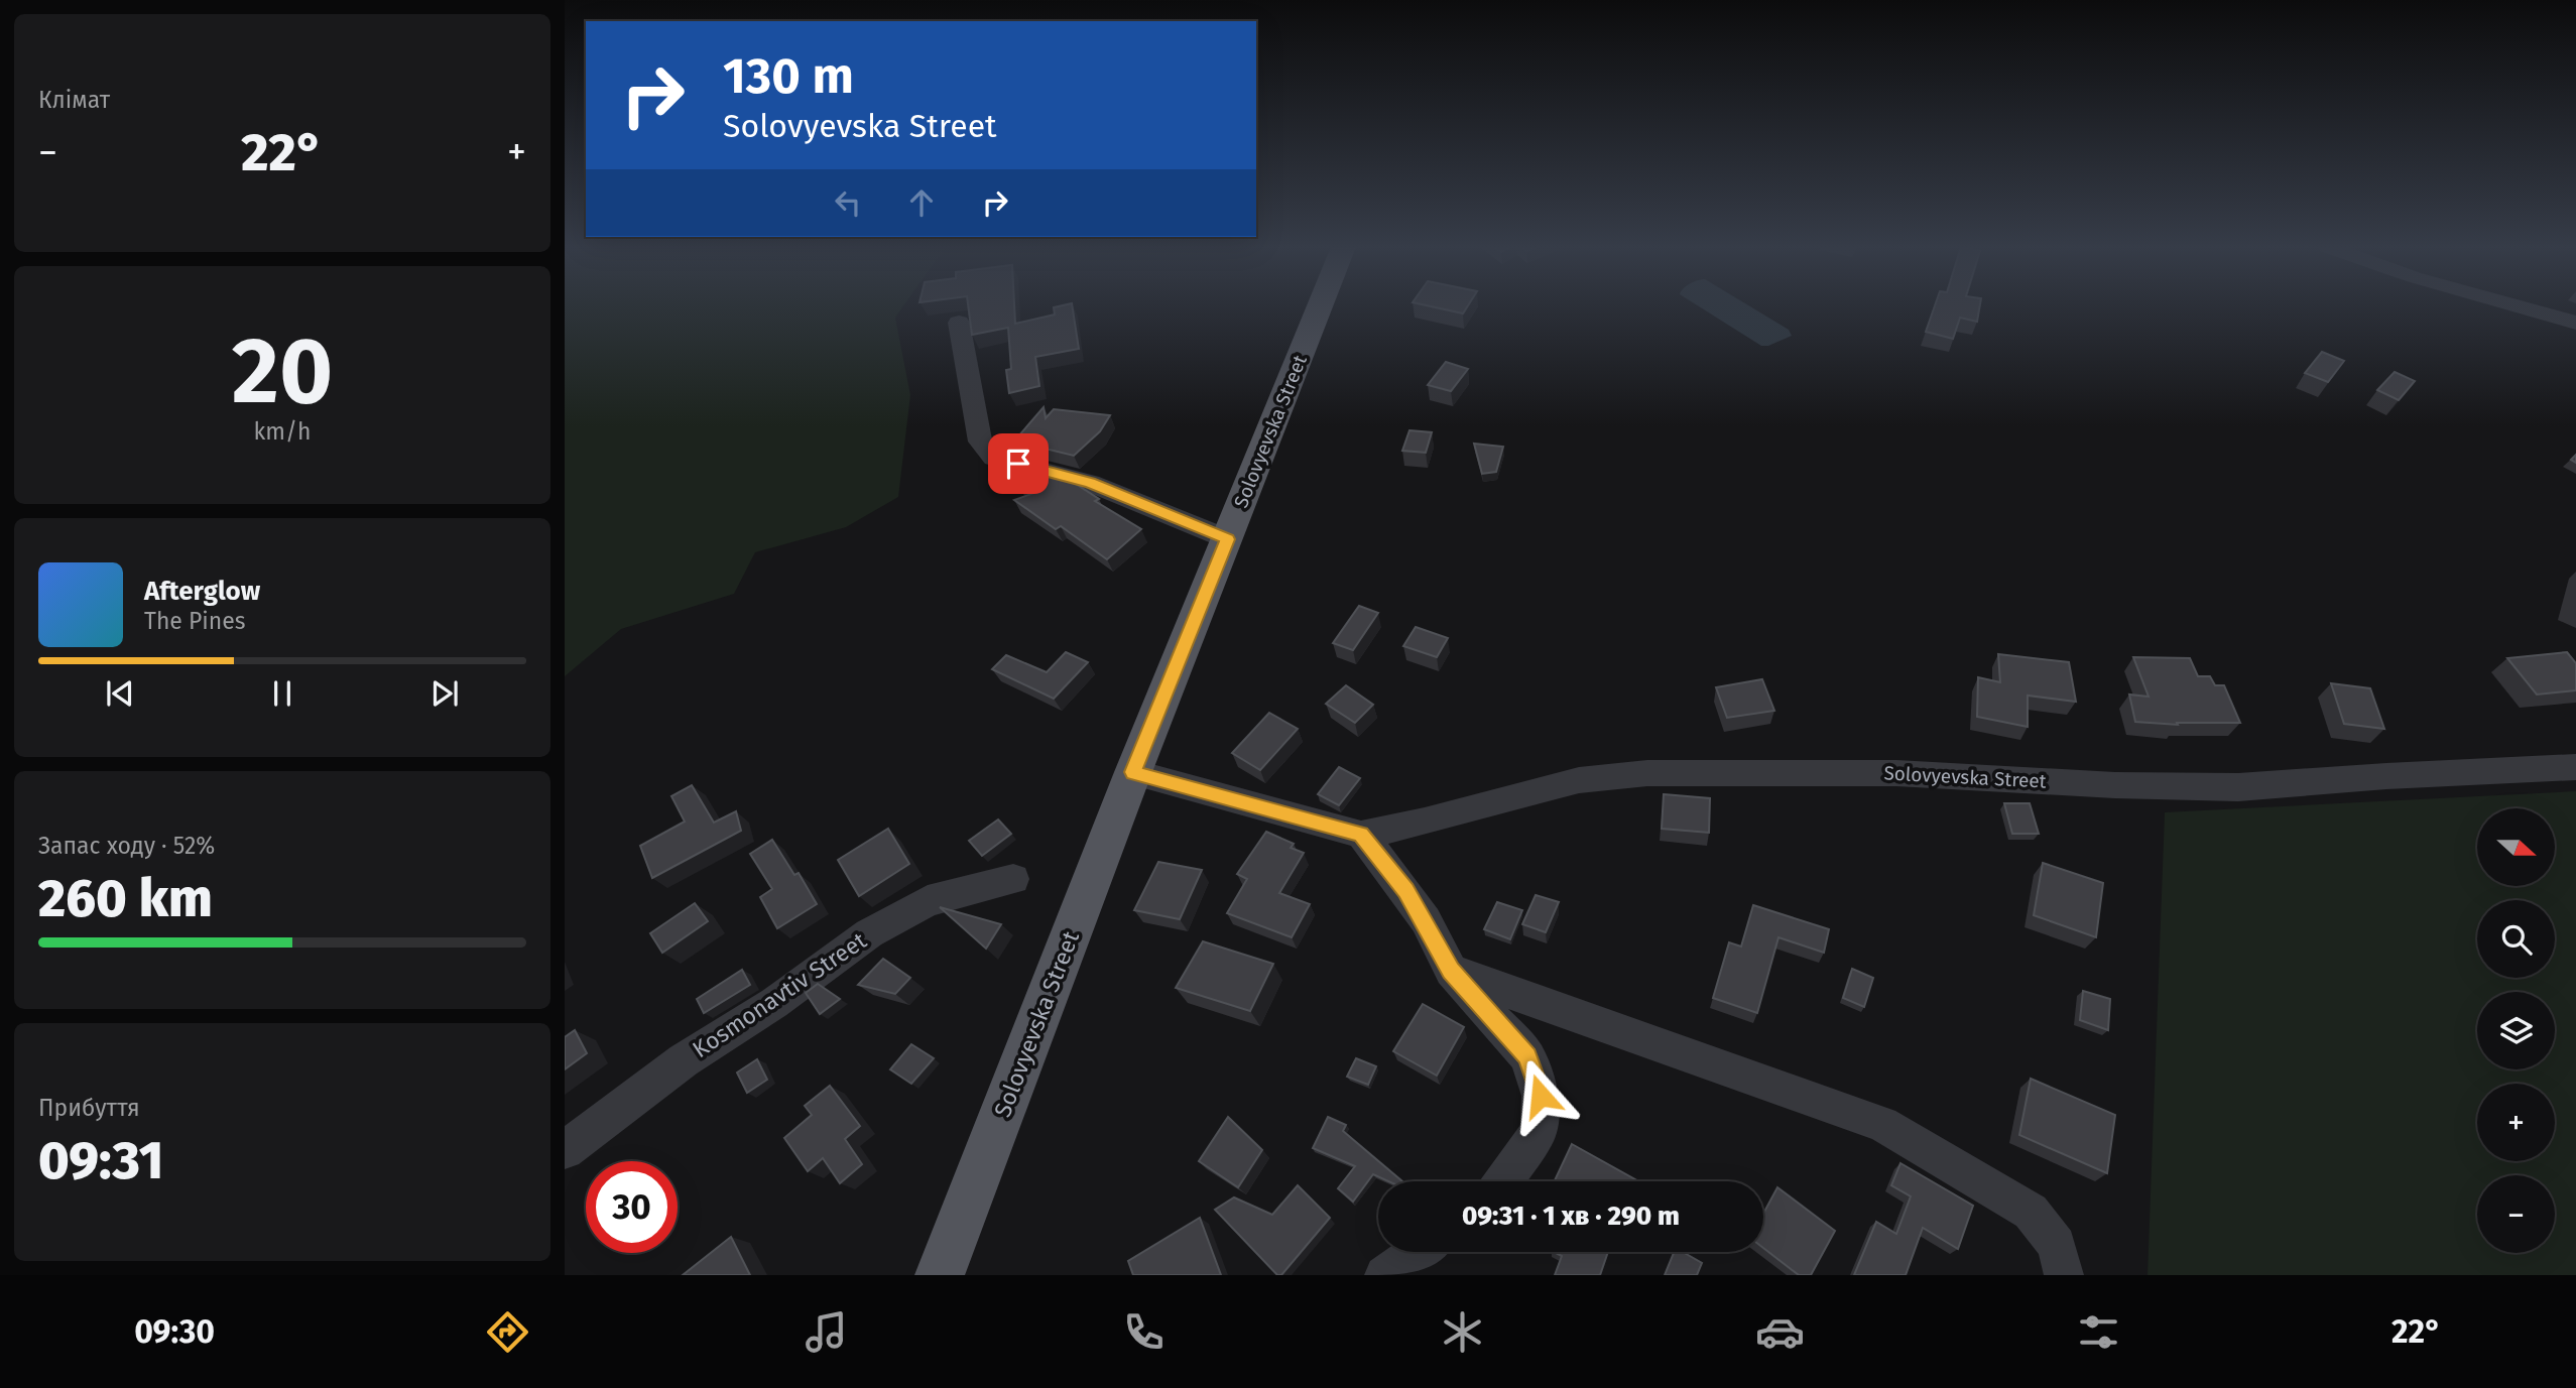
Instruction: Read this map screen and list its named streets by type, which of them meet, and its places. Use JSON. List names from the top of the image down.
{
  "streets": {
    "main road": ["Solovyevska Street"],
    "street": ["Kosmonavtiv Street"]
  },
  "north": "right",
  "page": {
    "tile": [
      "Клімат",
      ["20", "km/h"],
      ["Запас ходу · 52%", "260 km"],
      ["Прибуття", "09:31"]
    ],
    "turn": ["130 m", "Solovyevska Street"],
    "heat": ["−", "22°", "+"],
    "song": ["Afterglow", "The Pines"],
    "map_buttons": ["+", "−"],
    "limit": "30",
    "trip": "09:31 · 1 хв · 290 m",
    "tabs": ["09:30", "22°"]
  }
}
